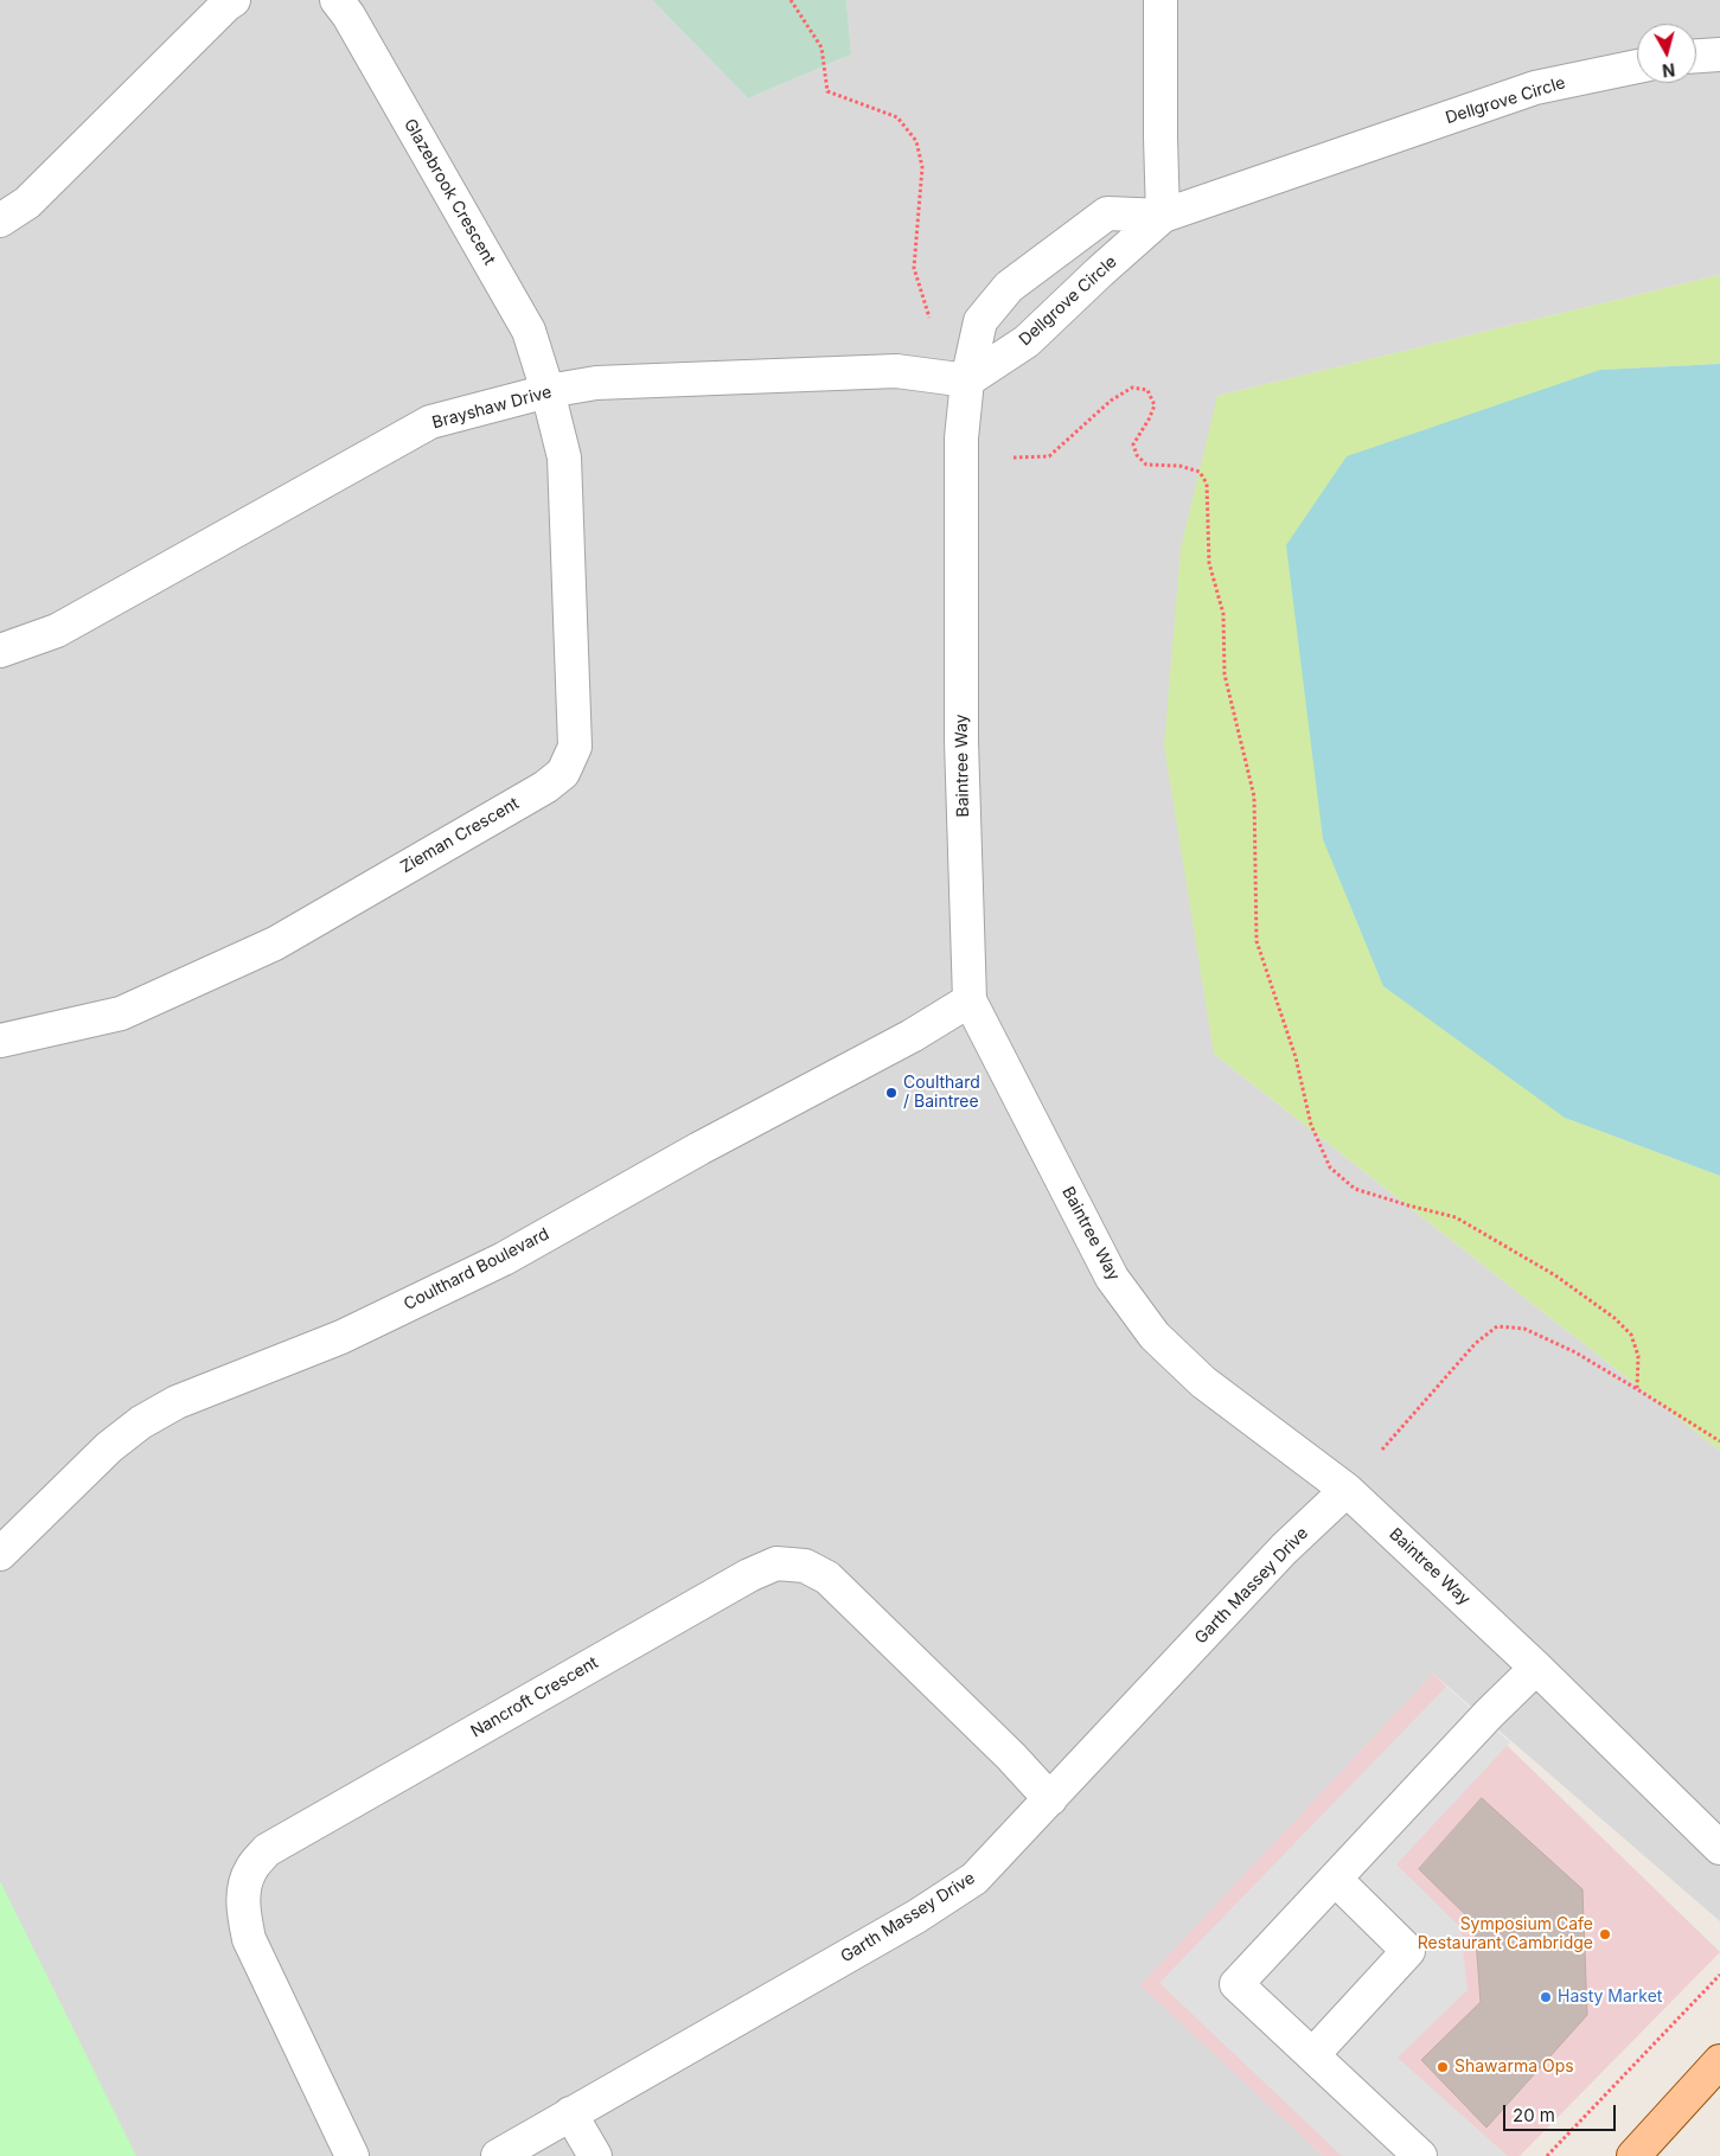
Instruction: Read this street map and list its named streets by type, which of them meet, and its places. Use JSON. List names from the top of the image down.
{
  "streets": {
    "street": [
      "Dellgrove Circle",
      "Glazebrook Crescent",
      "Brayshaw Drive",
      "Baintree Way",
      "Zieman Crescent",
      "Coulthard Boulevard",
      "Garth Massey Drive",
      "Nancroft Crescent"
    ]
  },
  "crossings": [
    ["Dellgrove Circle", "Brayshaw Drive"],
    ["Dellgrove Circle", "Baintree Way"],
    ["Glazebrook Crescent", "Brayshaw Drive"],
    ["Glazebrook Crescent", "Zieman Crescent"],
    ["Brayshaw Drive", "Baintree Way"],
    ["Brayshaw Drive", "Zieman Crescent"],
    ["Baintree Way", "Coulthard Boulevard"],
    ["Baintree Way", "Garth Massey Drive"],
    ["Garth Massey Drive", "Nancroft Crescent"]
  ],
  "places": [
    "Coulthard / Baintree",
    "Symposium Cafe Restaurant Cambridge",
    "Hasty Market",
    "Shawarma Ops"
  ],
  "scale_bar": "20 m",
  "north": "bottom"
}
